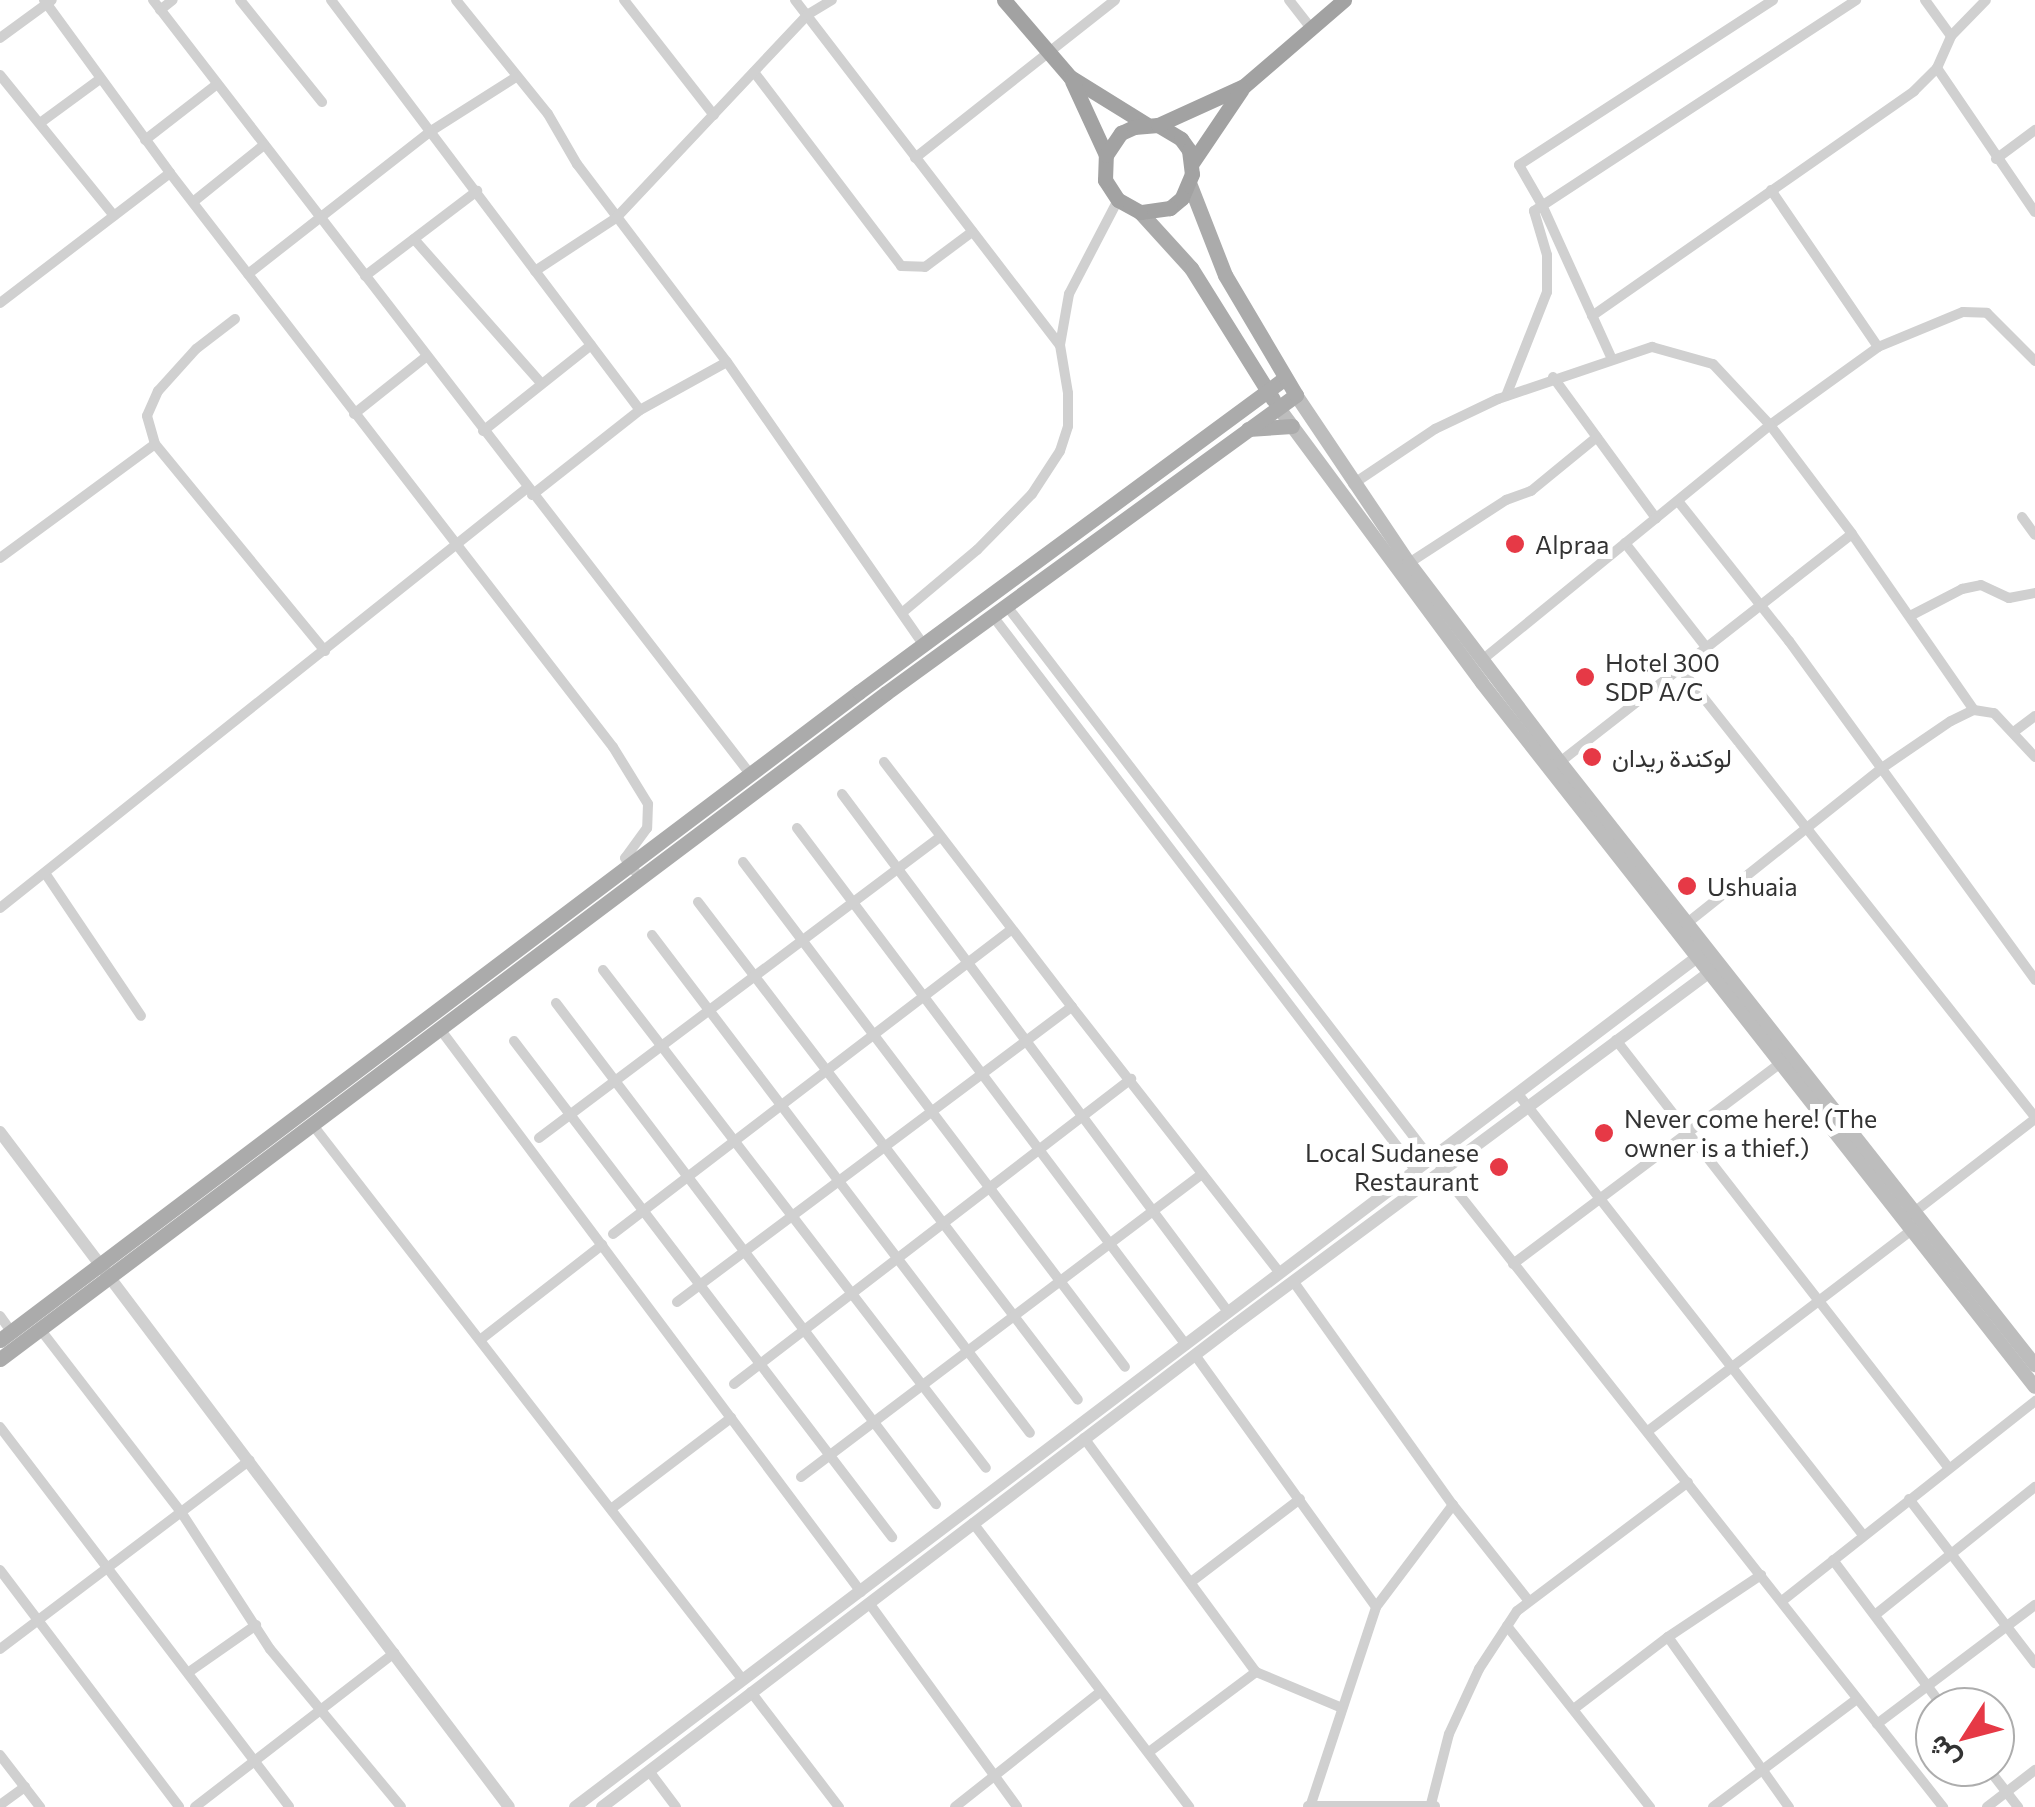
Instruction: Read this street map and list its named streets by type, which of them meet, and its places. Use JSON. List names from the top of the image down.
{
  "places": [
    "Alpraa",
    "Hotel 300 SDP A/C",
    "لوكندة ريدان",
    "Ushuaia",
    "Never come here! (The owner is a thief.)",
    "Local Sudanese Restaurant"
  ],
  "north": "bottom left"
}
